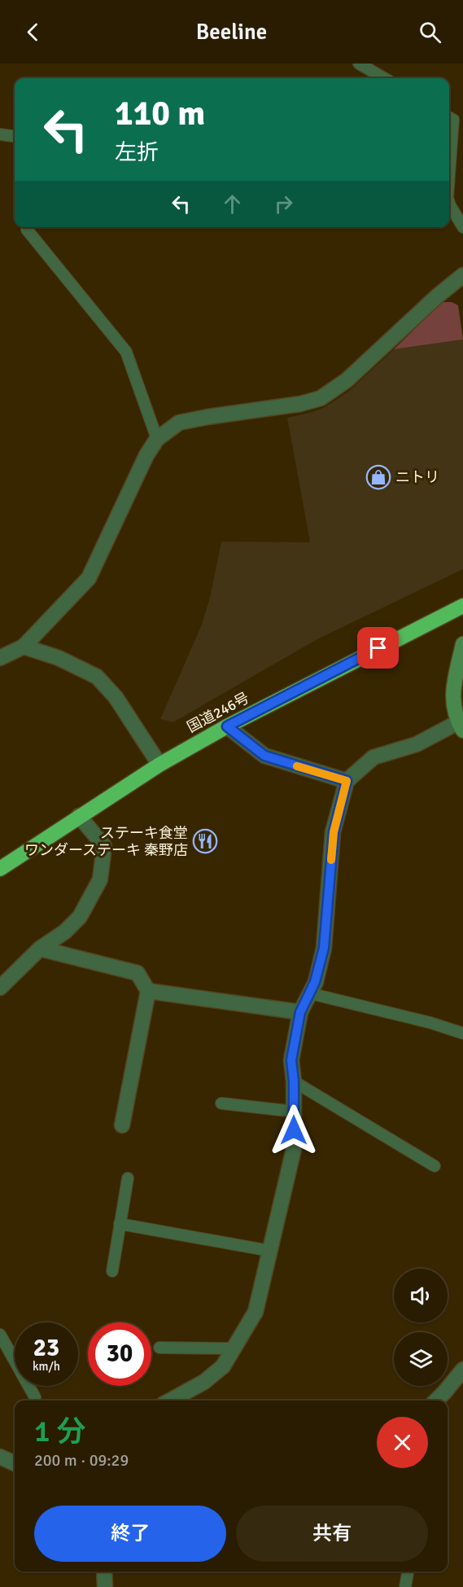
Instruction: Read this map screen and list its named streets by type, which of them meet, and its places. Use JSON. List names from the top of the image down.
{
  "streets": {
    "highway": ["国道246号"]
  },
  "places": {
    "shop": ["ニトリ"],
    "restaurant": ["ステーキ食堂 ワンダーステーキ 秦野店"]
  },
  "page": {
    "header": "Beeline",
    "turn": ["110 m", "左折"],
    "speed": "23 km/h",
    "limit": "30",
    "heading": ["1 分", "200 m · 09:29"],
    "buttons": ["終了", "共有"]
  }
}
